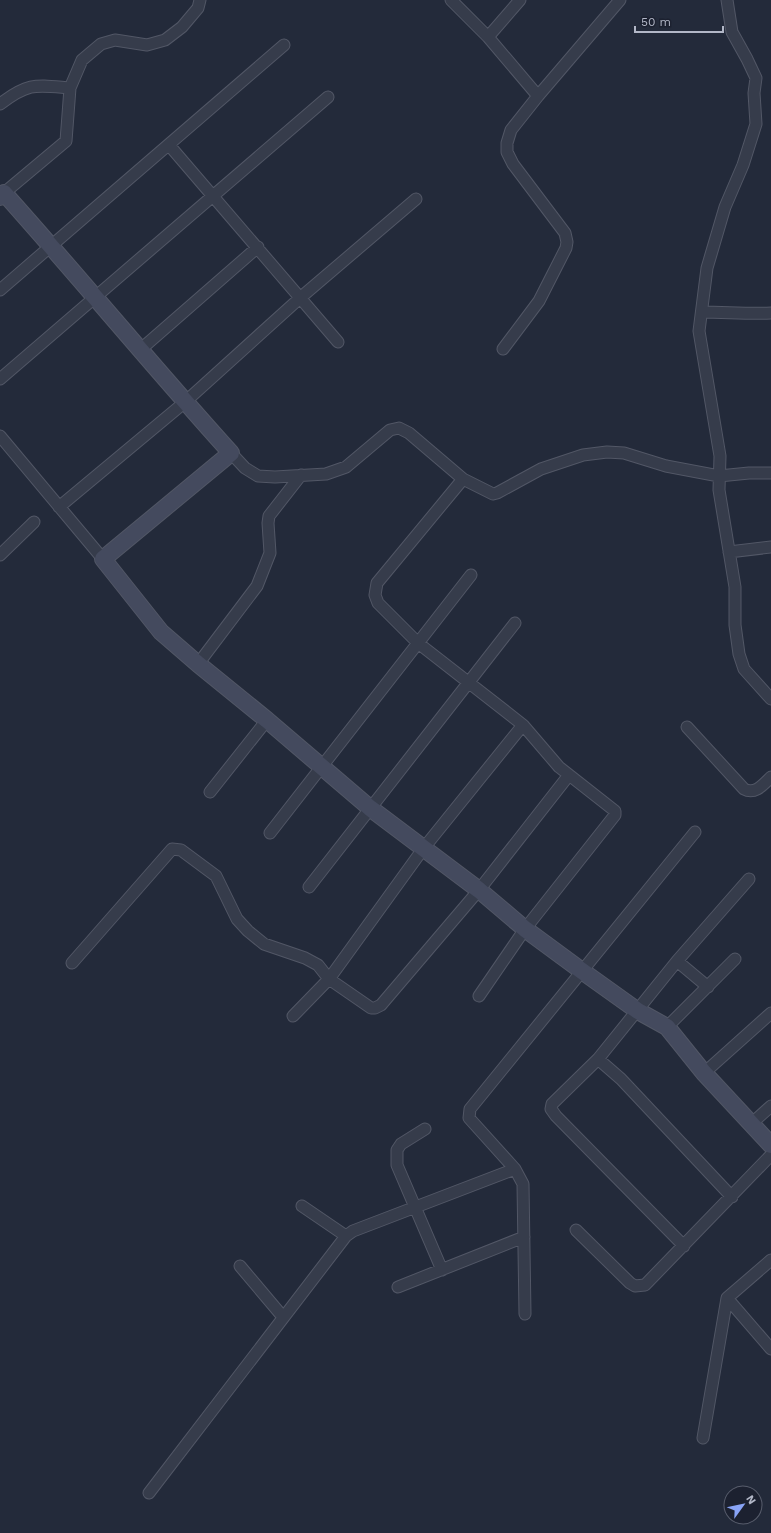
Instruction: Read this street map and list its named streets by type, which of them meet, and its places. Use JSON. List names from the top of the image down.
{
  "scale_bar": "50 m",
  "north": "top right"
}
